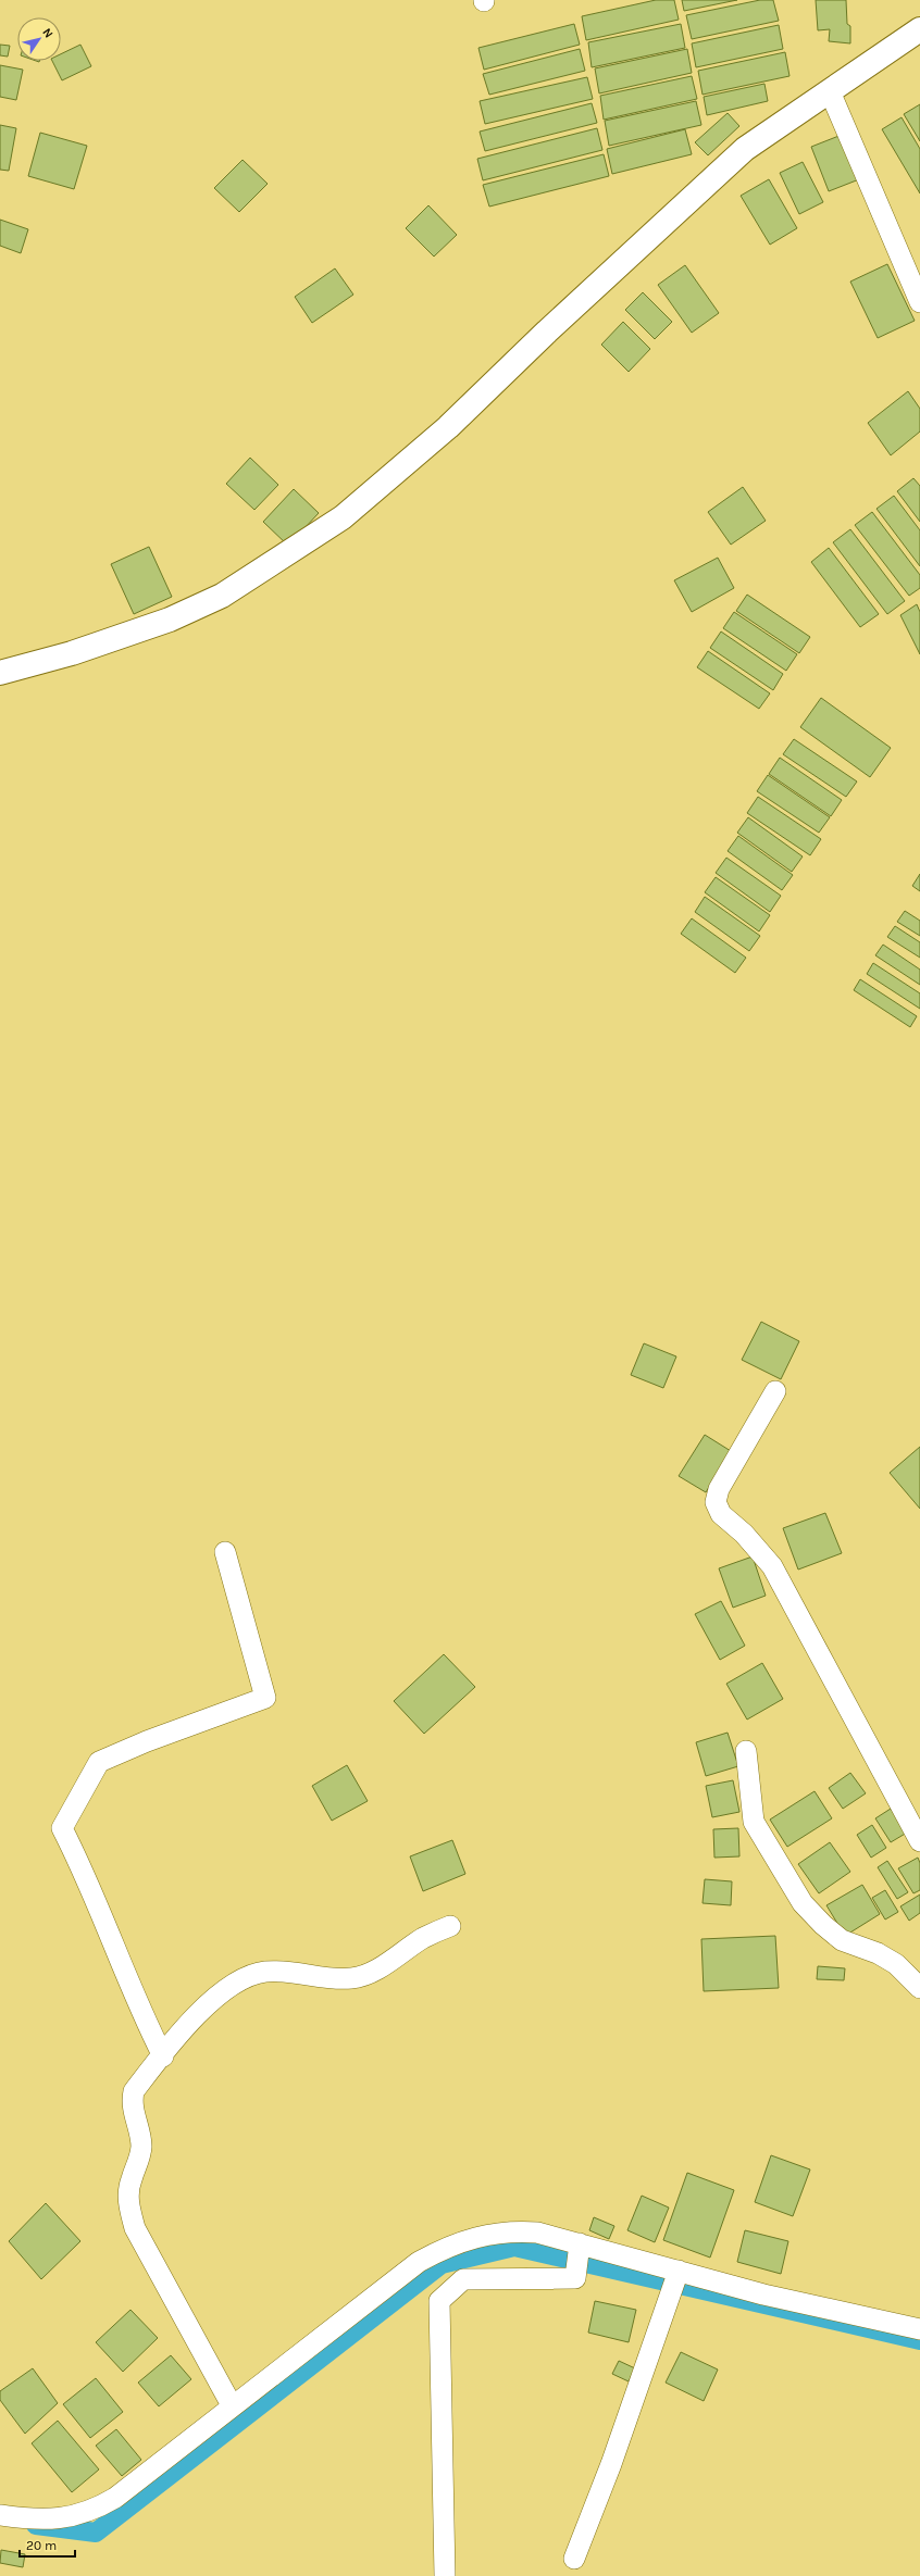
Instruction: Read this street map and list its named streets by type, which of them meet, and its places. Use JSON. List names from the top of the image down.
{
  "scale_bar": "20 m",
  "north": "top right"
}
